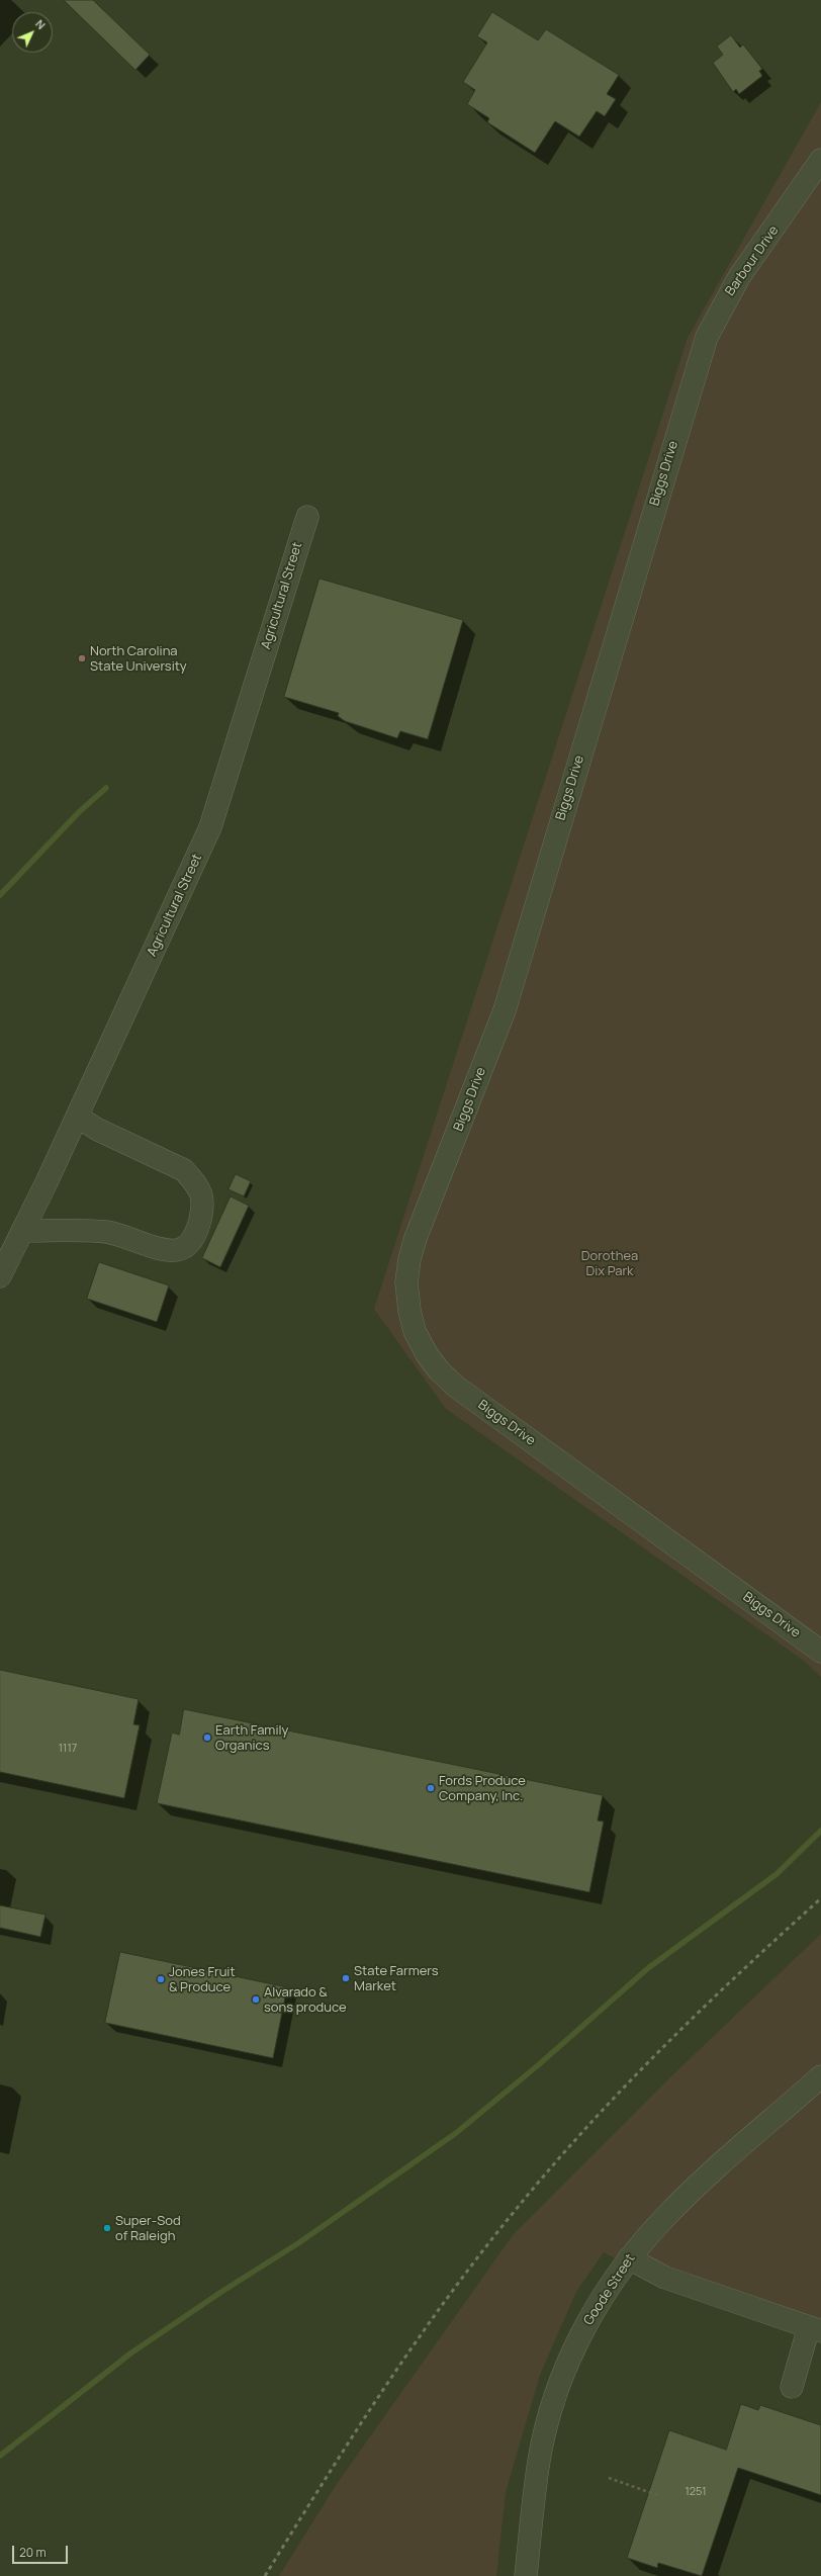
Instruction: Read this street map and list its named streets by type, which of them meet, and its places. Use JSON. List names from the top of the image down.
{
  "streets": {
    "street": [
      "Barbour Drive",
      "Biggs Drive",
      "Agricultural Street",
      "Goode Street"
    ]
  },
  "crossings": [
    ["Barbour Drive", "Biggs Drive"]
  ],
  "parks": ["Dorothea Dix Park"],
  "places": [
    "North Carolina State University",
    "Earth Family Organics",
    "Fords Produce Company, Inc.",
    "State Farmers Market",
    "Jones Fruit & Produce",
    "Alvarado & sons produce",
    "Super-Sod of Raleigh"
  ],
  "house_numbers": ["1117", "1251"],
  "scale_bar": "20 m",
  "north": "top right"
}
